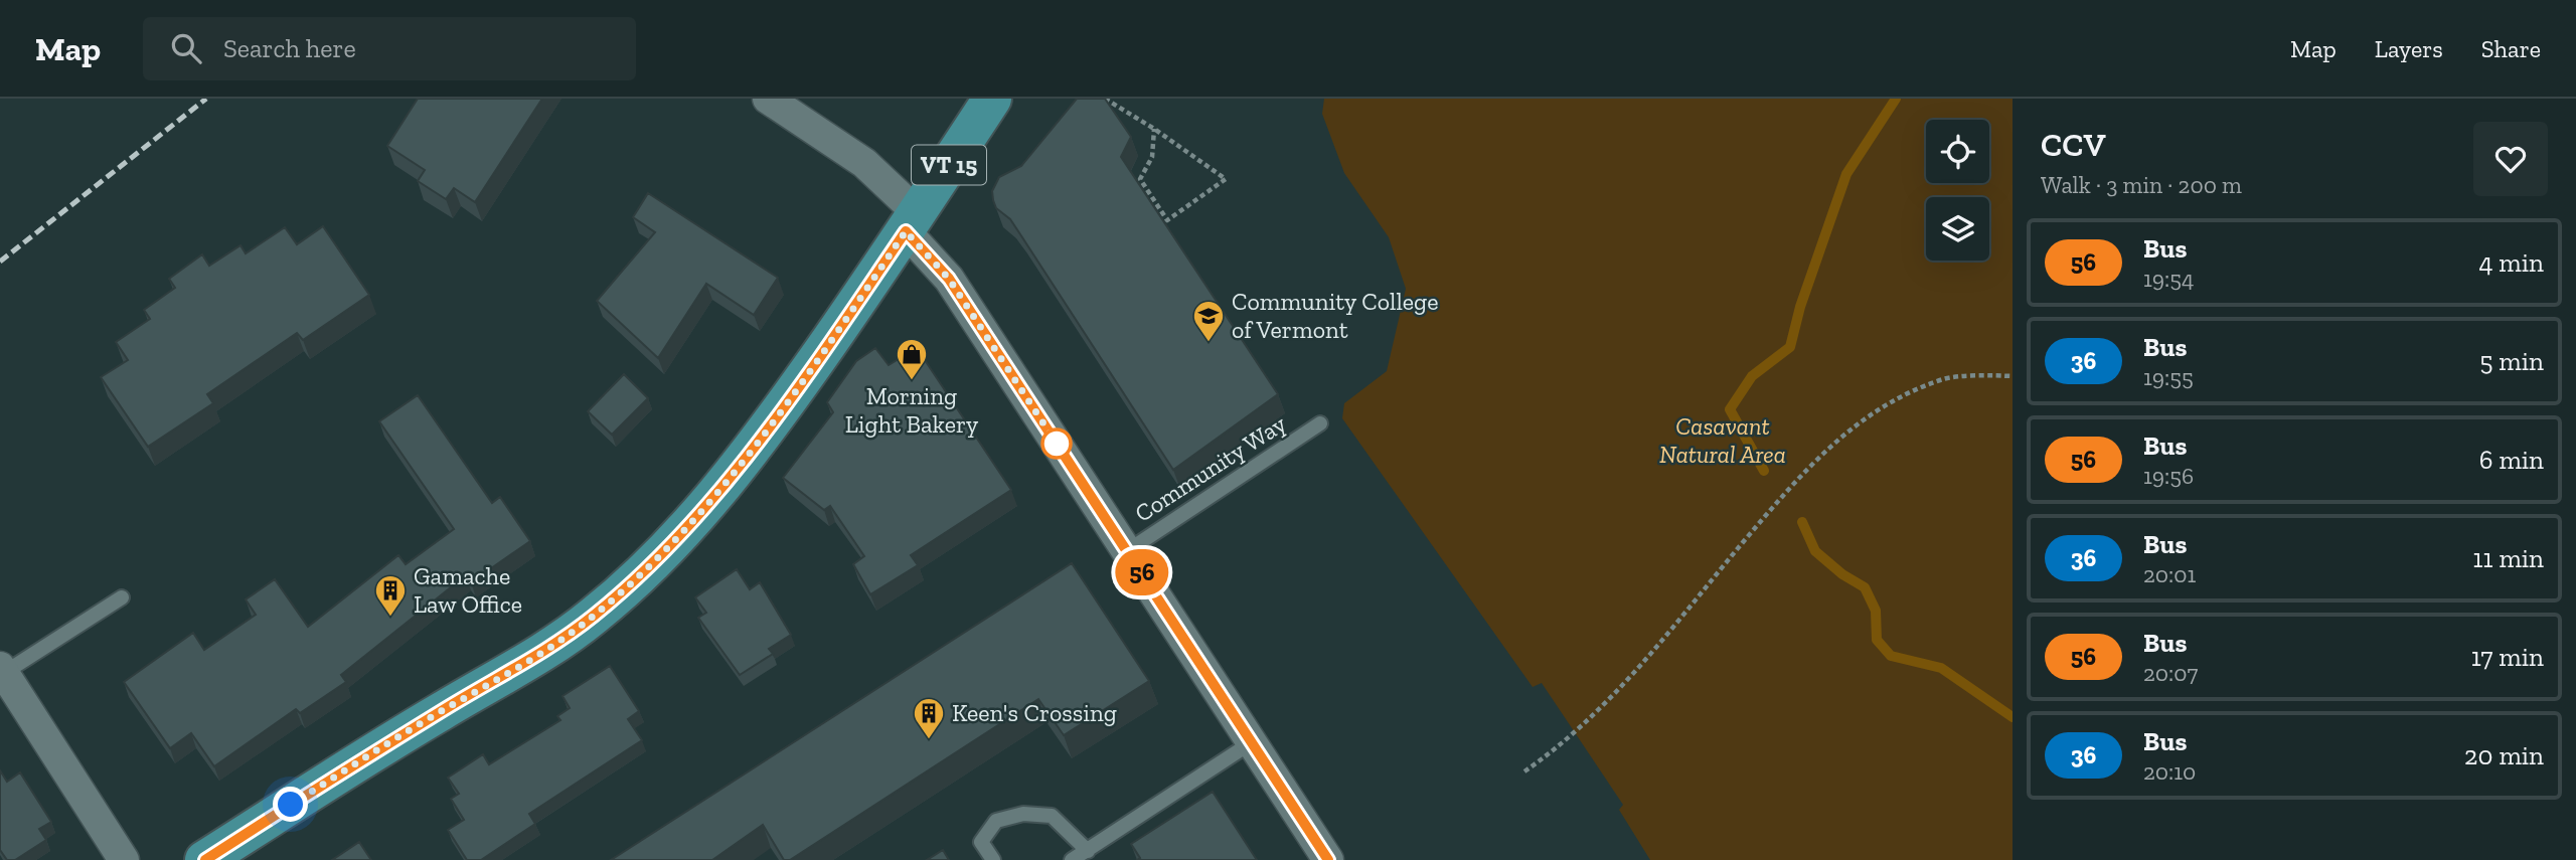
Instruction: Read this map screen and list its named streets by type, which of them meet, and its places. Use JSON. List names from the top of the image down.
{
  "streets": {
    "main road": ["VT 15"],
    "lane": ["Community Way"]
  },
  "parks": ["Casavant Natural Area"],
  "places": {
    "school or university": ["Community College of Vermont"],
    "shop": ["Morning Light Bakery"],
    "building": ["Gamache Law Office", "Keen's Crossing"]
  },
  "lines": ["bus line 56"],
  "page": {
    "header": "Map",
    "search": "Search here",
    "nav": ["Map", "Layers", "Share"],
    "on_map": "56",
    "heading": ["CCV", "Walk · 3 min · 200 m"],
    "list": [
      {
        "mark": "56",
        "name": "Bus",
        "note": "19:54",
        "value": "4 min"
      },
      {
        "mark": "36",
        "name": "Bus",
        "note": "19:55",
        "value": "5 min"
      },
      {
        "mark": "56",
        "name": "Bus",
        "note": "19:56",
        "value": "6 min"
      },
      {
        "mark": "36",
        "name": "Bus",
        "note": "20:01",
        "value": "11 min"
      },
      {
        "mark": "56",
        "name": "Bus",
        "note": "20:07",
        "value": "17 min"
      },
      {
        "mark": "36",
        "name": "Bus",
        "note": "20:10",
        "value": "20 min"
      }
    ]
  }
}
